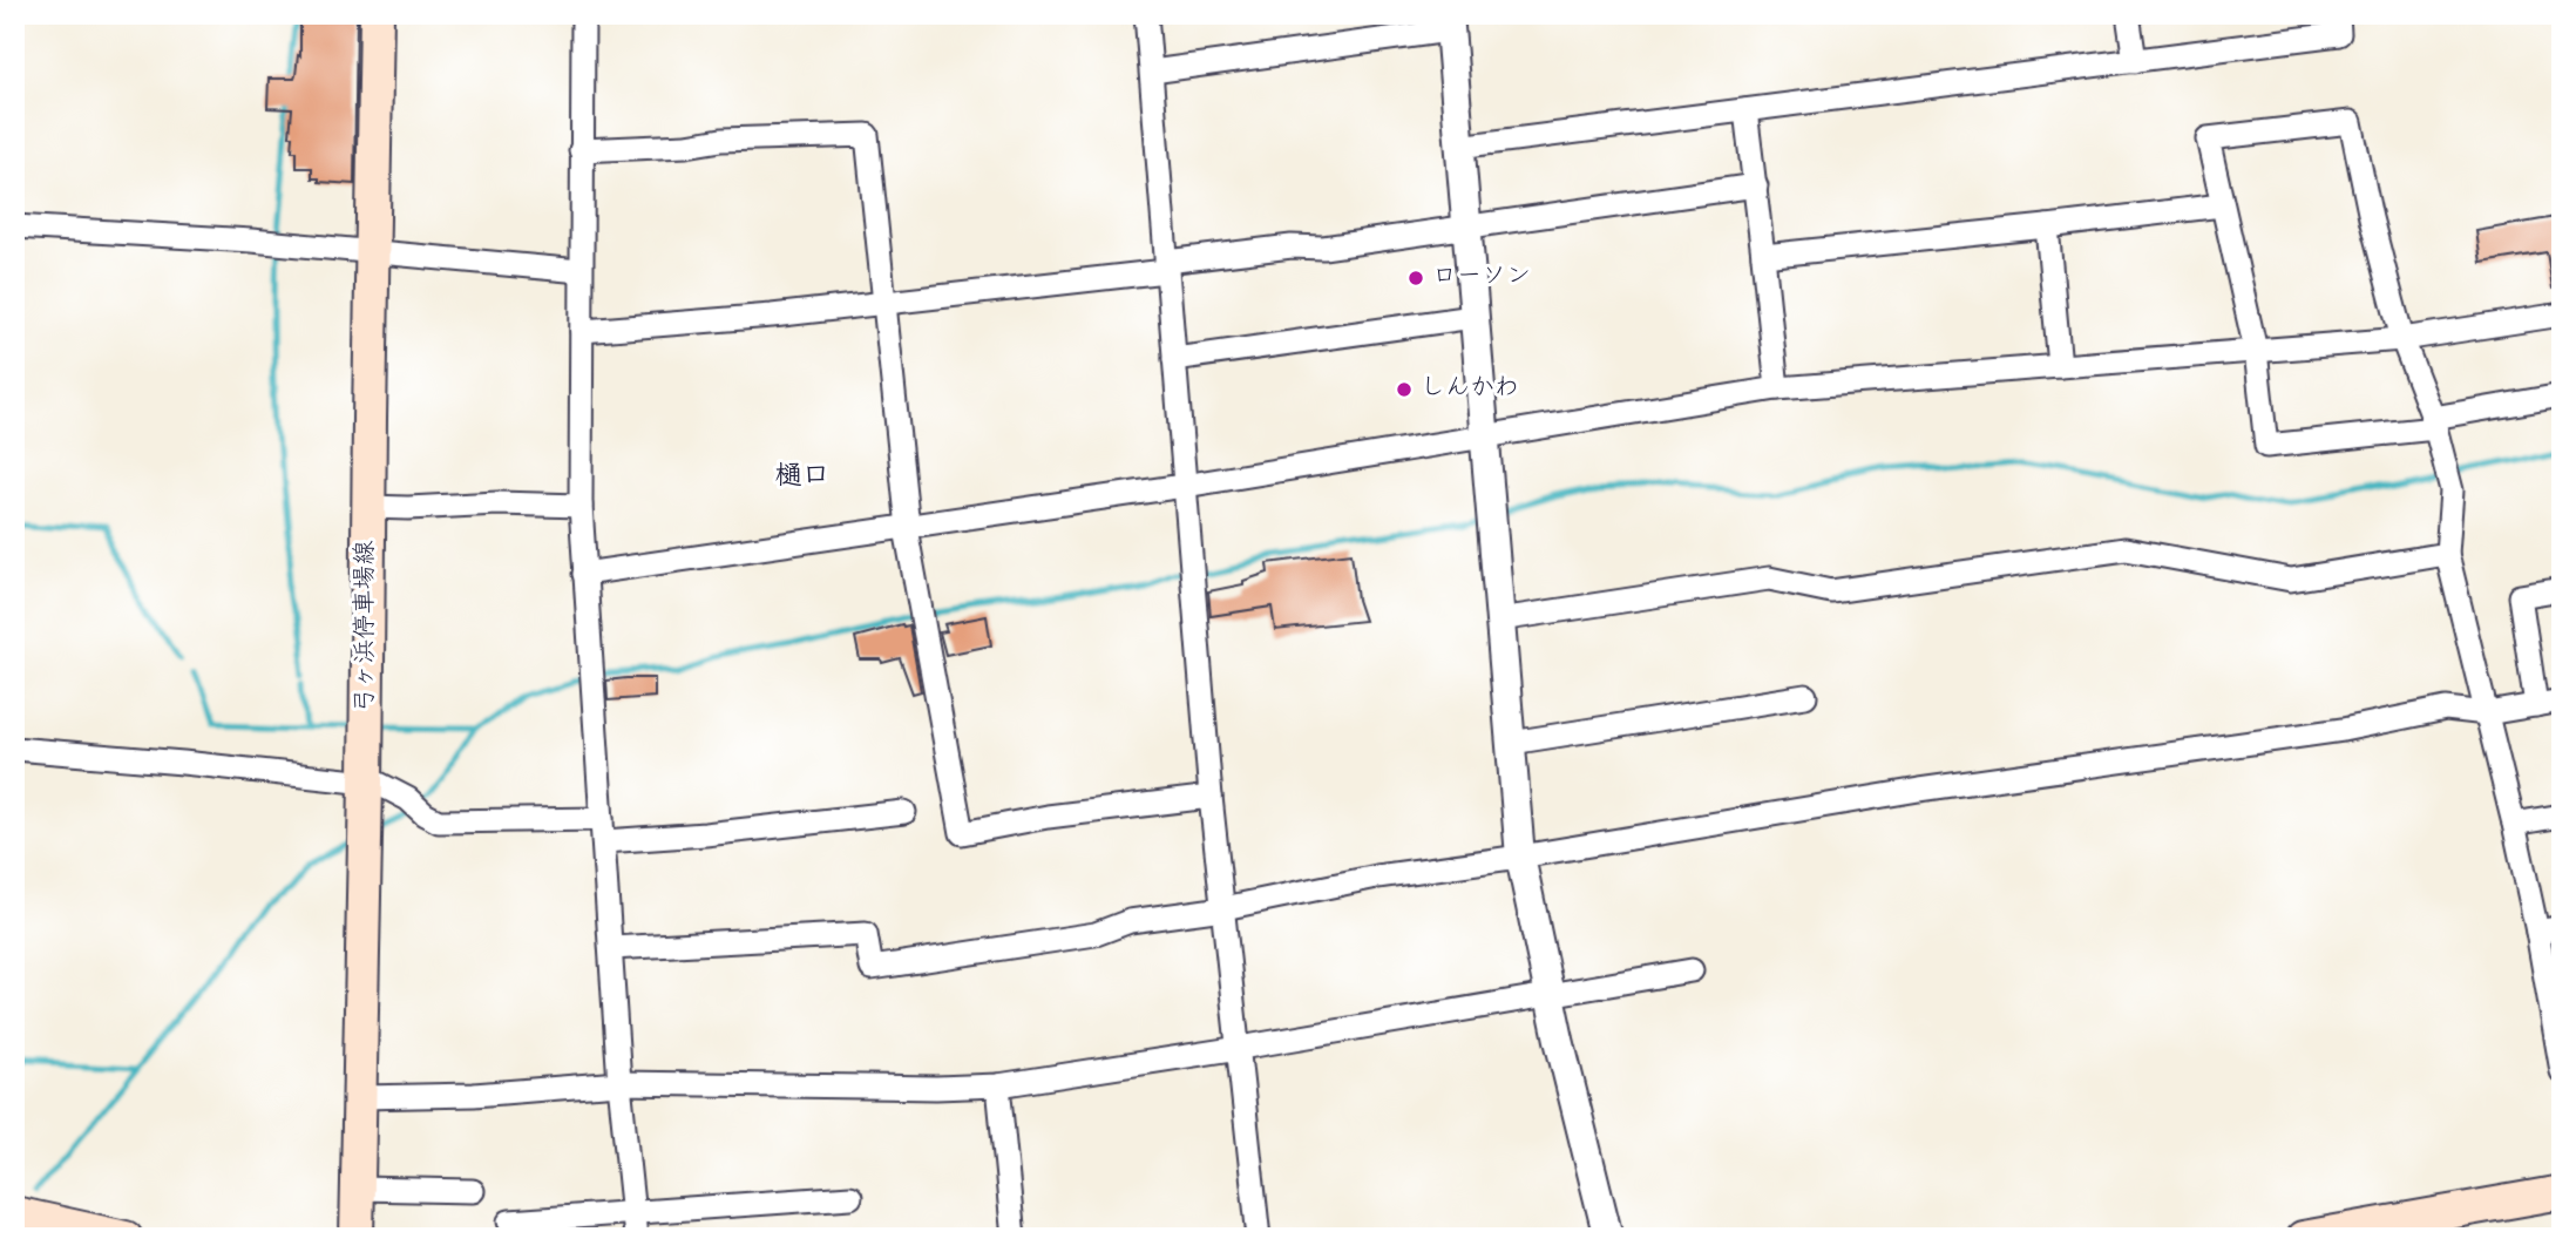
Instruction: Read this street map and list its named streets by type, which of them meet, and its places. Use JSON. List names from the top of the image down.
{
  "streets": {
    "main road": ["弓ヶ浜停車場線"]
  },
  "districts": ["樋口"],
  "places": ["ローソン", "しんかわ"]
}
